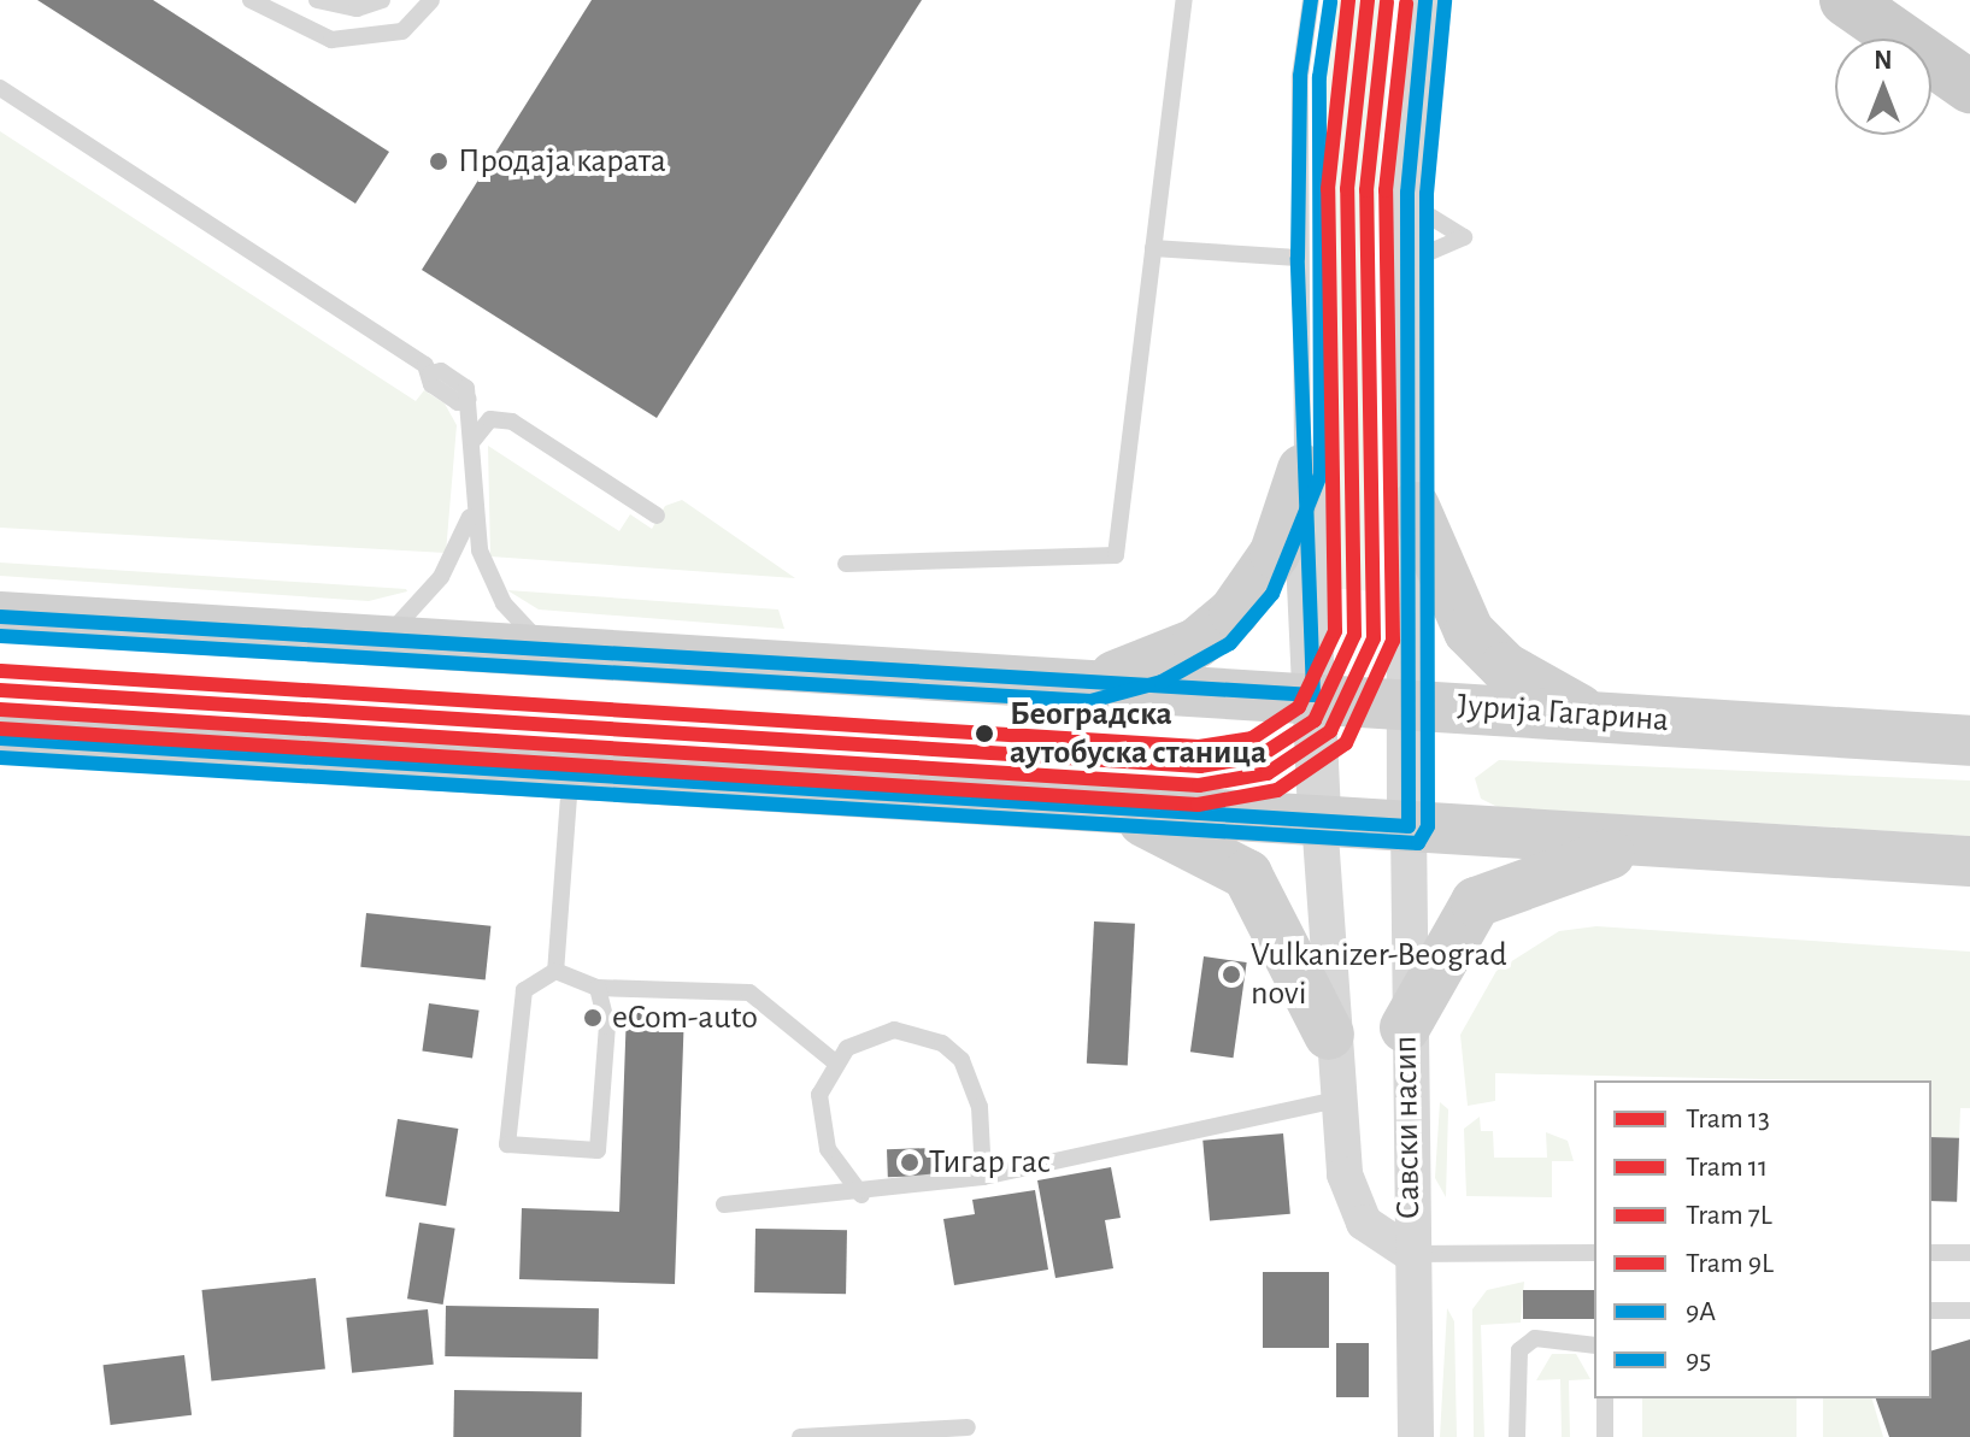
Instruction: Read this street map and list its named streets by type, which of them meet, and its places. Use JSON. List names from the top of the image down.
{
  "streets": {
    "main road": ["Јурија Гагарина"],
    "street": ["Савски насип"]
  },
  "places": [
    "Продаја карата",
    "Београдска аутобуска станица",
    "Vulkanizer-Beograd novi",
    "eCom-auto",
    "Тигар гас"
  ],
  "lines": [
    "tram line 13",
    "tram line 7L",
    "transit line 9A",
    "transit line 95",
    "tram line 11",
    "tram line 9L"
  ],
  "legend": [
    "Tram 13",
    "Tram 11",
    "Tram 7L",
    "Tram 9L",
    "9A",
    "95"
  ],
  "north": "top"
}
